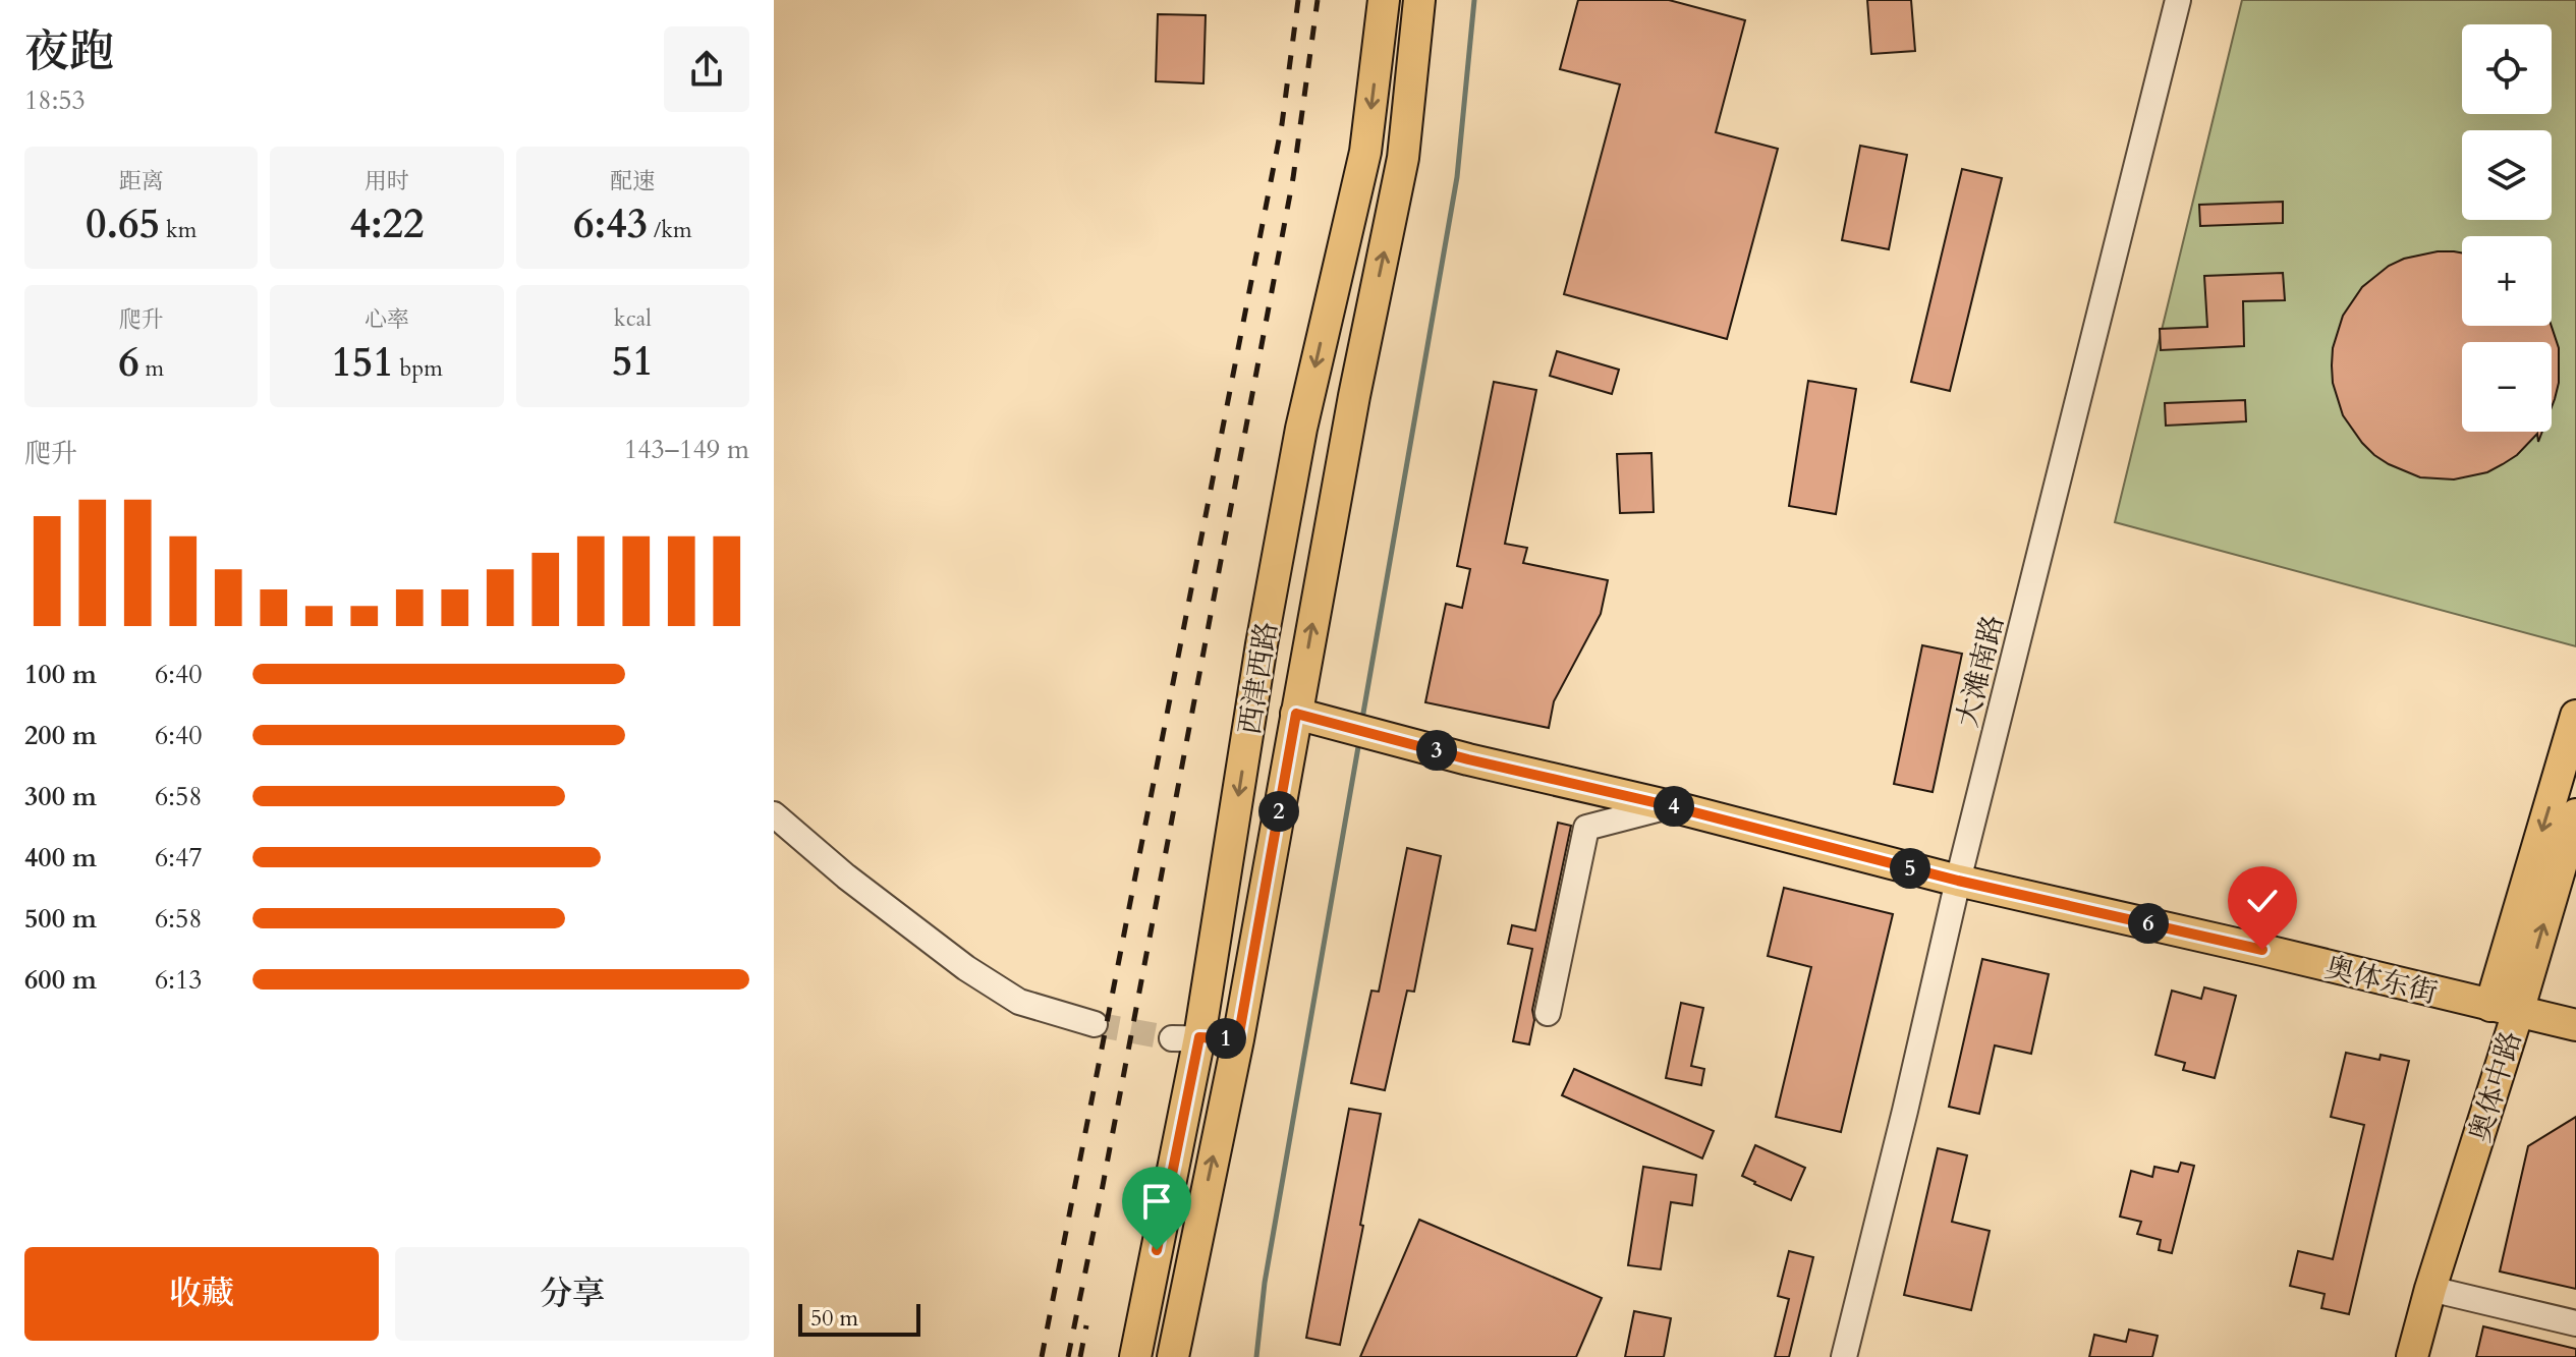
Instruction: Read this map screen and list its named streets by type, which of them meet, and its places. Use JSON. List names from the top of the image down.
{
  "streets": {
    "main road": ["西津西路", "奥体东街", "奥体中路"],
    "street": ["大滩南路"]
  },
  "crossings": [
    ["大滩南路", "奥体东街"],
    ["西津西路", "奥体东街"],
    ["奥体东街", "奥体中路"]
  ],
  "scale_bar": "50 m",
  "page": {
    "heading": ["夜跑", "18:53"],
    "map_buttons": ["+", "−"],
    "stats": [
      ["距离", "0.65 km"],
      ["用时", "4:22"],
      ["配速", "6:43 /km"],
      ["爬升", "6 m"],
      ["心率", "151 bpm"],
      ["kcal", "51"]
    ],
    "chart": ["爬升", "143–149 m"],
    "list": [
      {
        "name": "100 m",
        "note": "6:40"
      },
      {
        "name": "200 m",
        "note": "6:40"
      },
      {
        "name": "300 m",
        "note": "6:58"
      },
      {
        "name": "400 m",
        "note": "6:47"
      },
      {
        "name": "500 m",
        "note": "6:58"
      },
      {
        "name": "600 m",
        "note": "6:13"
      }
    ],
    "pins": [
      "3",
      "4",
      "2",
      "5",
      "6",
      "1"
    ],
    "buttons": ["收藏", "分享"],
    "scale": "50 m"
  }
}
